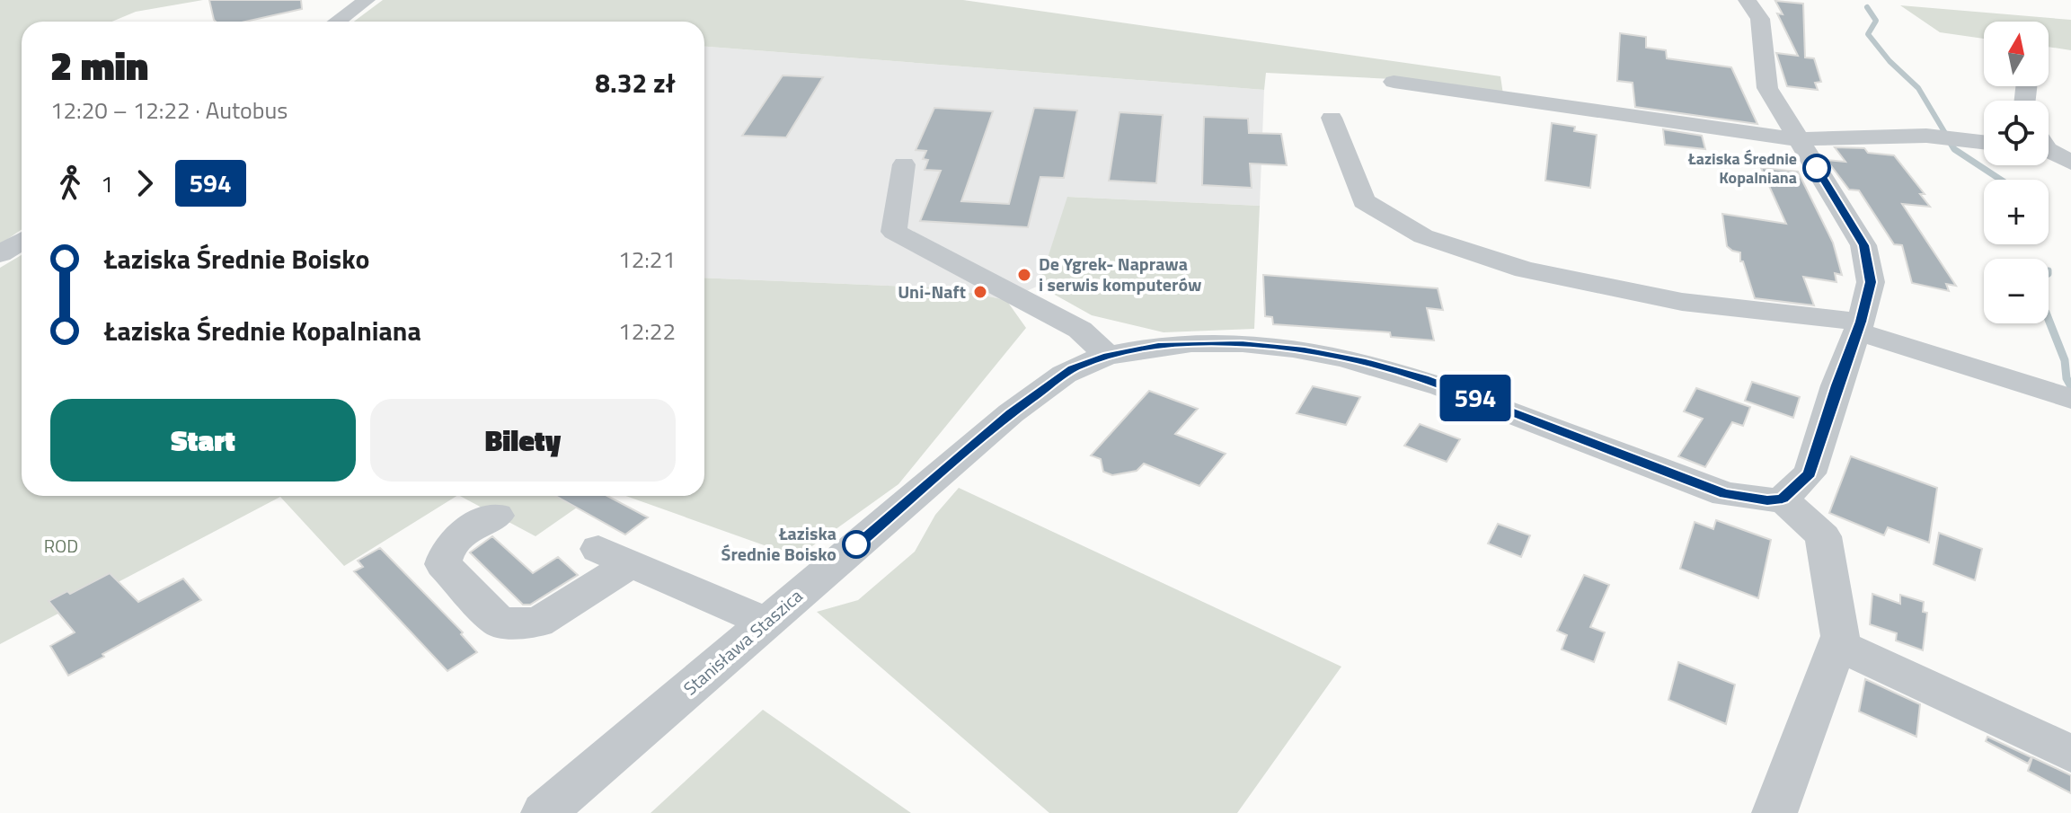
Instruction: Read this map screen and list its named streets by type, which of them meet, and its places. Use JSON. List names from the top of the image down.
{
  "streets": {
    "street": ["Stanisława Staszica"]
  },
  "parks": ["ROD"],
  "places": [
    "Łaziska Średnie Kopalniana",
    "De Ygrek- Naprawa i serwis komputerów",
    "Uni-Naft",
    "Łaziska Średnie Boisko"
  ],
  "lines": ["bus line 594"],
  "north": "top",
  "page": {
    "on_map": "594",
    "map_buttons": ["+", "−"],
    "heading": ["2 min", "12:20 – 12:22 · Autobus", "8.32 zł"],
    "legs": ["1", "594"],
    "list": [
      {
        "name": "Łaziska Średnie Boisko",
        "value": "12:21"
      },
      {
        "name": "Łaziska Średnie Kopalniana",
        "value": "12:22"
      }
    ],
    "buttons": ["Start", "Bilety"]
  }
}
